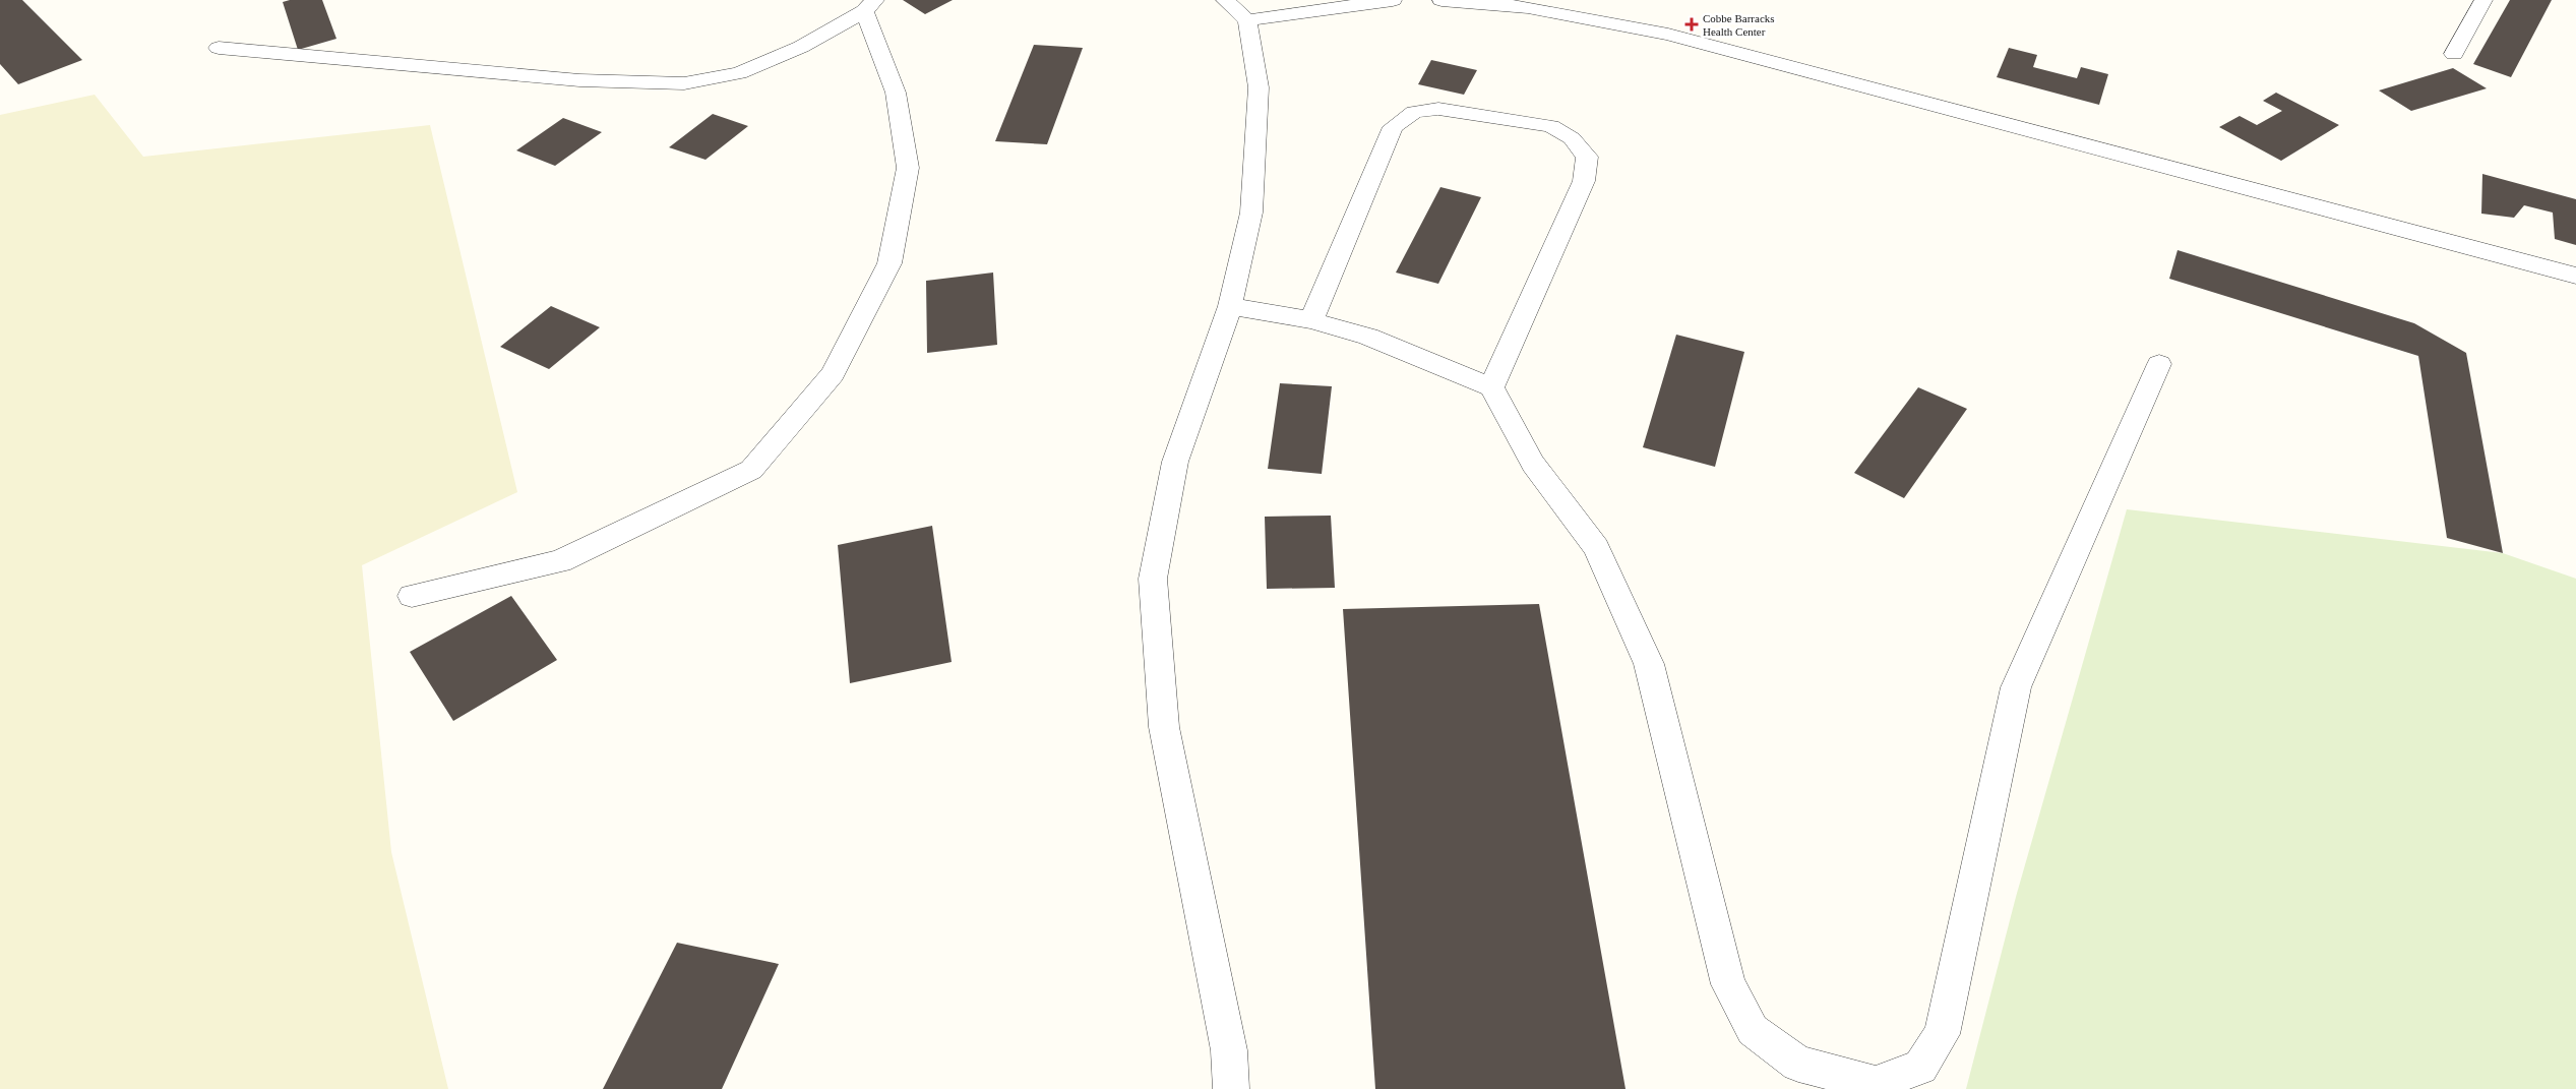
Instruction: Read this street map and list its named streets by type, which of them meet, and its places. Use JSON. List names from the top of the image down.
{
  "places": {
    "health": ["Cobbe Barracks Health Center"]
  }
}
